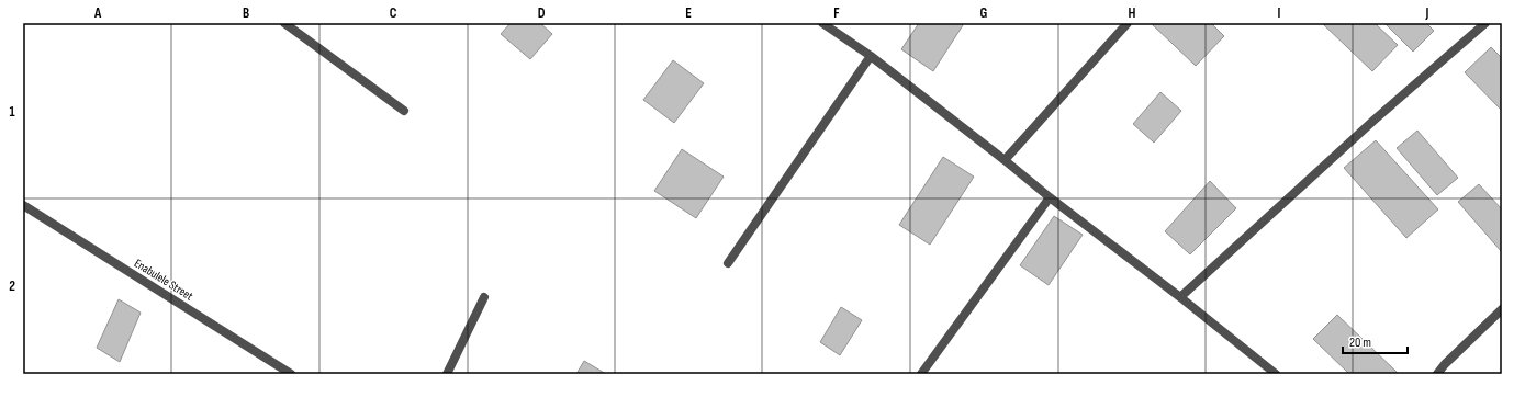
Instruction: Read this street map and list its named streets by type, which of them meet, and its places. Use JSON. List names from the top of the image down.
{
  "streets": {
    "street": ["Enabulele Street"]
  },
  "scale_bar": "20 m",
  "grid": {
    "columns": [
      "A",
      "B",
      "C",
      "D",
      "E",
      "F",
      "G",
      "H",
      "I",
      "J"
    ],
    "rows": ["1", "2"]
  }
}
